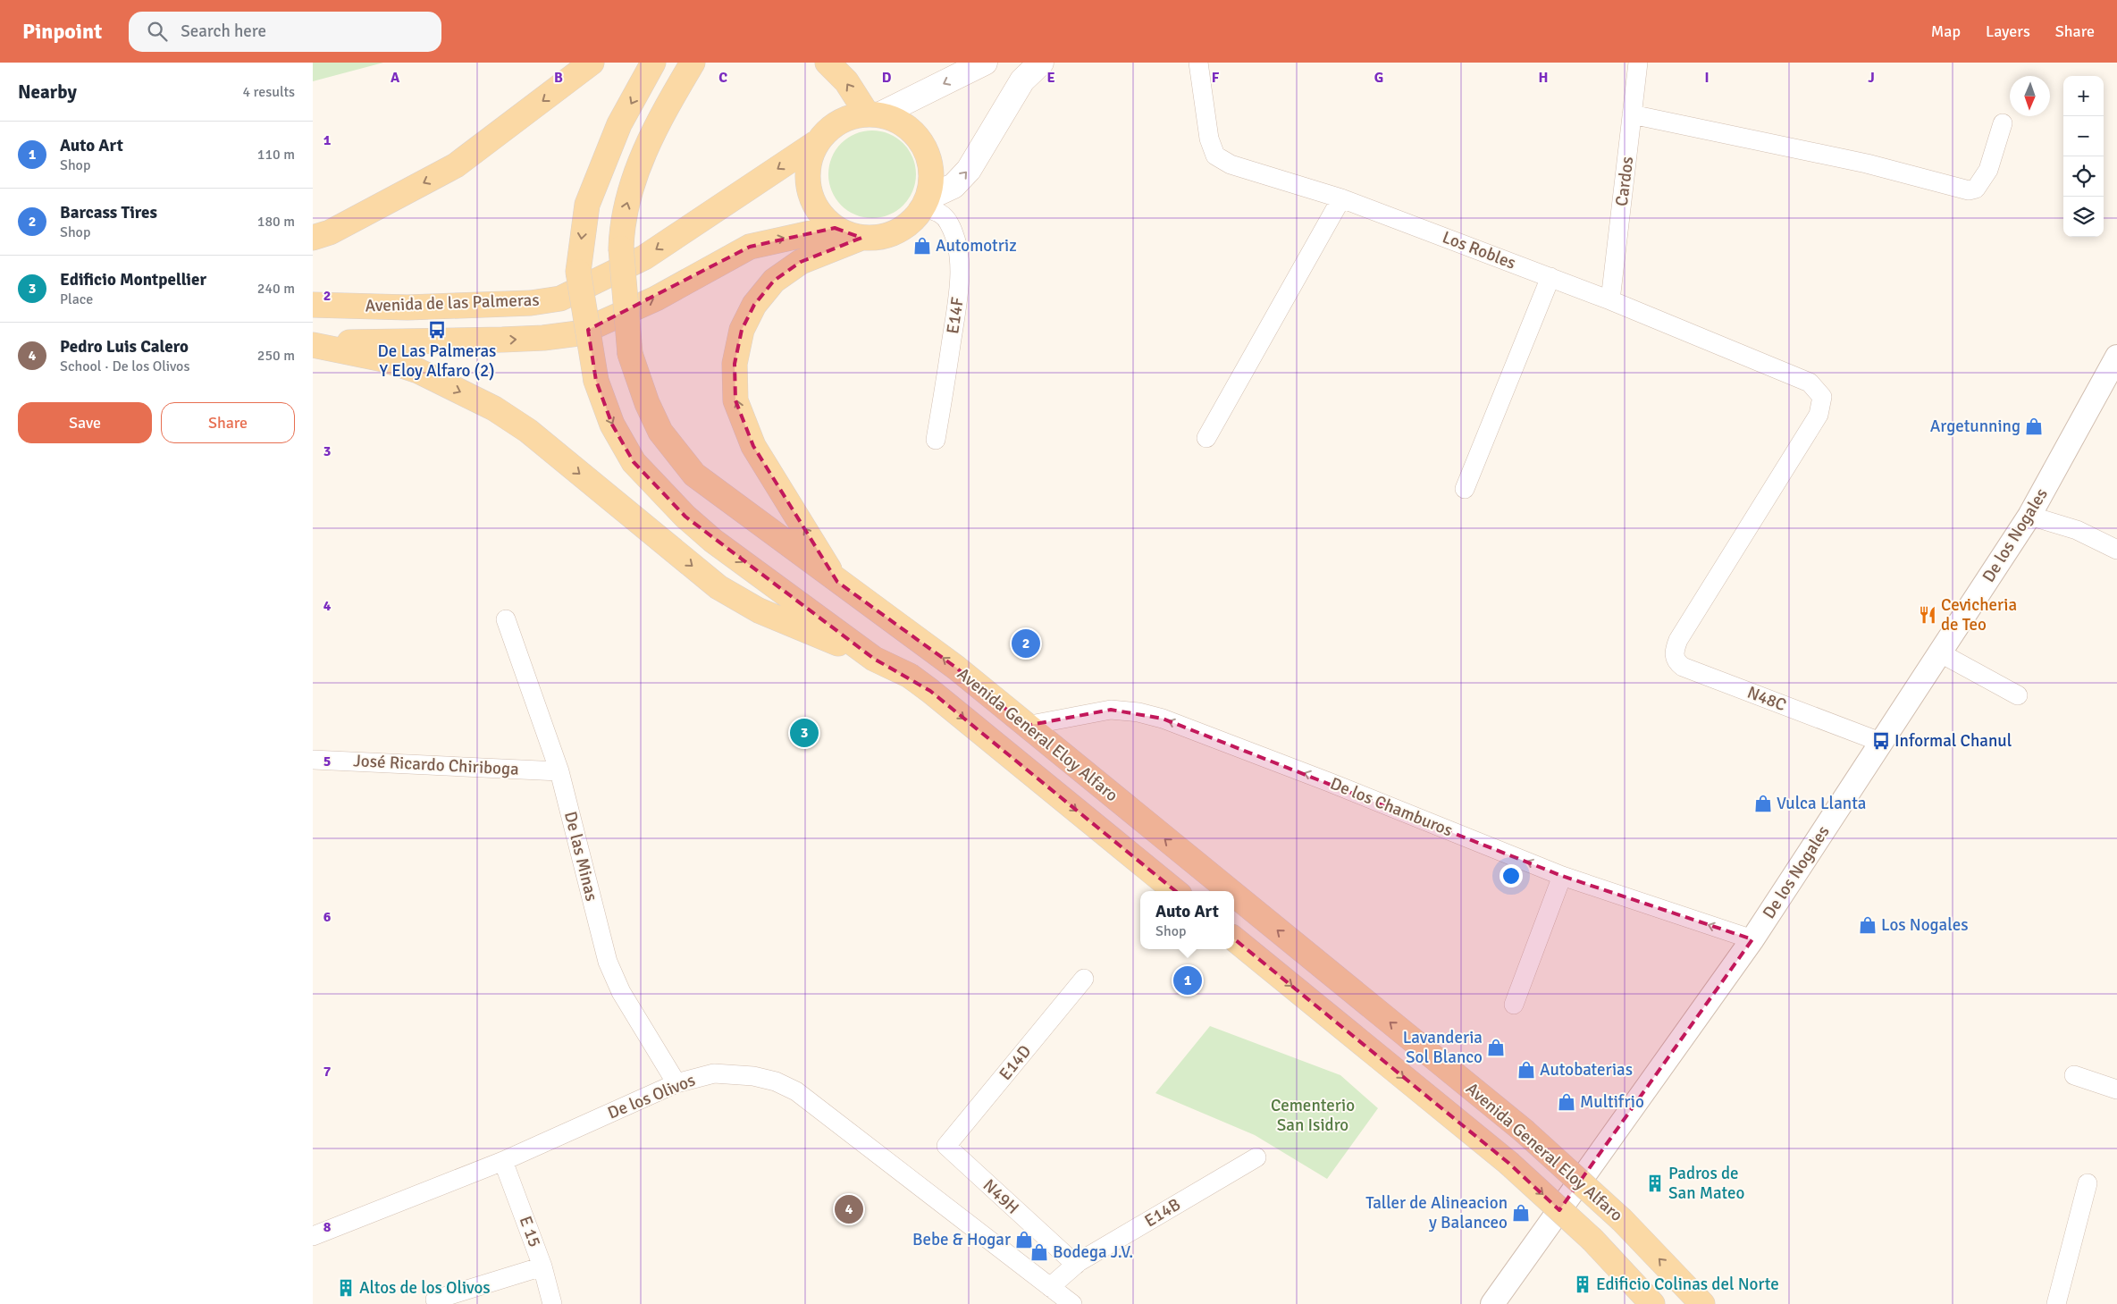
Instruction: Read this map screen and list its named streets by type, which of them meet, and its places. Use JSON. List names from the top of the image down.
{
  "streets": {
    "main road": ["Avenida de las Palmeras", "Avenida General Eloy Alfaro"],
    "street": [
      "Cardos",
      "Los Robles",
      "E14F",
      "De los Nogales",
      "N48C",
      "José Ricardo Chiriboga",
      "De los Chamburos",
      "De las Minas",
      "E14D",
      "De los Olivos",
      "N49H",
      "E14B",
      "E 15"
    ]
  },
  "crossings": [
    ["Cardos", "Los Robles"],
    ["Los Robles", "N48C"],
    ["Avenida de las Palmeras", "E14F"],
    ["De los Nogales", "N48C"],
    ["De los Nogales", "De los Chamburos"],
    ["Avenida General Eloy Alfaro", "De los Chamburos"],
    ["José Ricardo Chiriboga", "De las Minas"],
    ["De las Minas", "De los Olivos"],
    ["E14D", "N49H"],
    ["De los Olivos", "E14B"],
    ["De los Olivos", "E 15"],
    ["N49H", "E14B"]
  ],
  "one_way": ["De los Chamburos"],
  "parks": ["Cementerio San Isidro"],
  "places": {
    "shop": [
      "Automotriz",
      "Argetunning",
      "Vulca Llanta",
      "Los Nogales",
      "Lavanderia Sol Blanco",
      "Autobaterias",
      "Multifrio",
      "Taller de Alineacion y Balanceo",
      "Bebe & Hogar",
      "Bodega J.V."
    ],
    "bus stop": ["De Las Palmeras Y Eloy Alfaro (2)", "Informal Chanul"],
    "restaurant": ["Cevicheria de Teo"],
    "building": ["Padros de San Mateo", "Edificio Colinas del Norte", "Altos de los Olivos"]
  },
  "north": "bottom",
  "page": {
    "header": "Pinpoint",
    "search": "Search here",
    "nav": ["Map", "Layers", "Share"],
    "heading": ["Nearby", "4 results"],
    "map_buttons": ["+", "−"],
    "list": [
      {
        "mark": "1",
        "name": "Auto Art",
        "note": "Shop",
        "value": "110 m"
      },
      {
        "mark": "2",
        "name": "Barcass Tires",
        "note": "Shop",
        "value": "180 m"
      },
      {
        "mark": "3",
        "name": "Edificio Montpellier",
        "note": "Place",
        "value": "240 m"
      },
      {
        "mark": "4",
        "name": "Pedro Luis Calero",
        "note": "School · De los Olivos",
        "value": "250 m"
      }
    ],
    "buttons": ["Save", "Share"],
    "pins": [
      "2",
      "3",
      "1",
      "4"
    ],
    "popup": ["Auto Art", "Shop"]
  },
  "grid": {
    "columns": [
      "A",
      "B",
      "C",
      "D",
      "E",
      "F",
      "G",
      "H",
      "I",
      "J"
    ],
    "rows": [
      "1",
      "2",
      "3",
      "4",
      "5",
      "6",
      "7",
      "8"
    ]
  }
}
